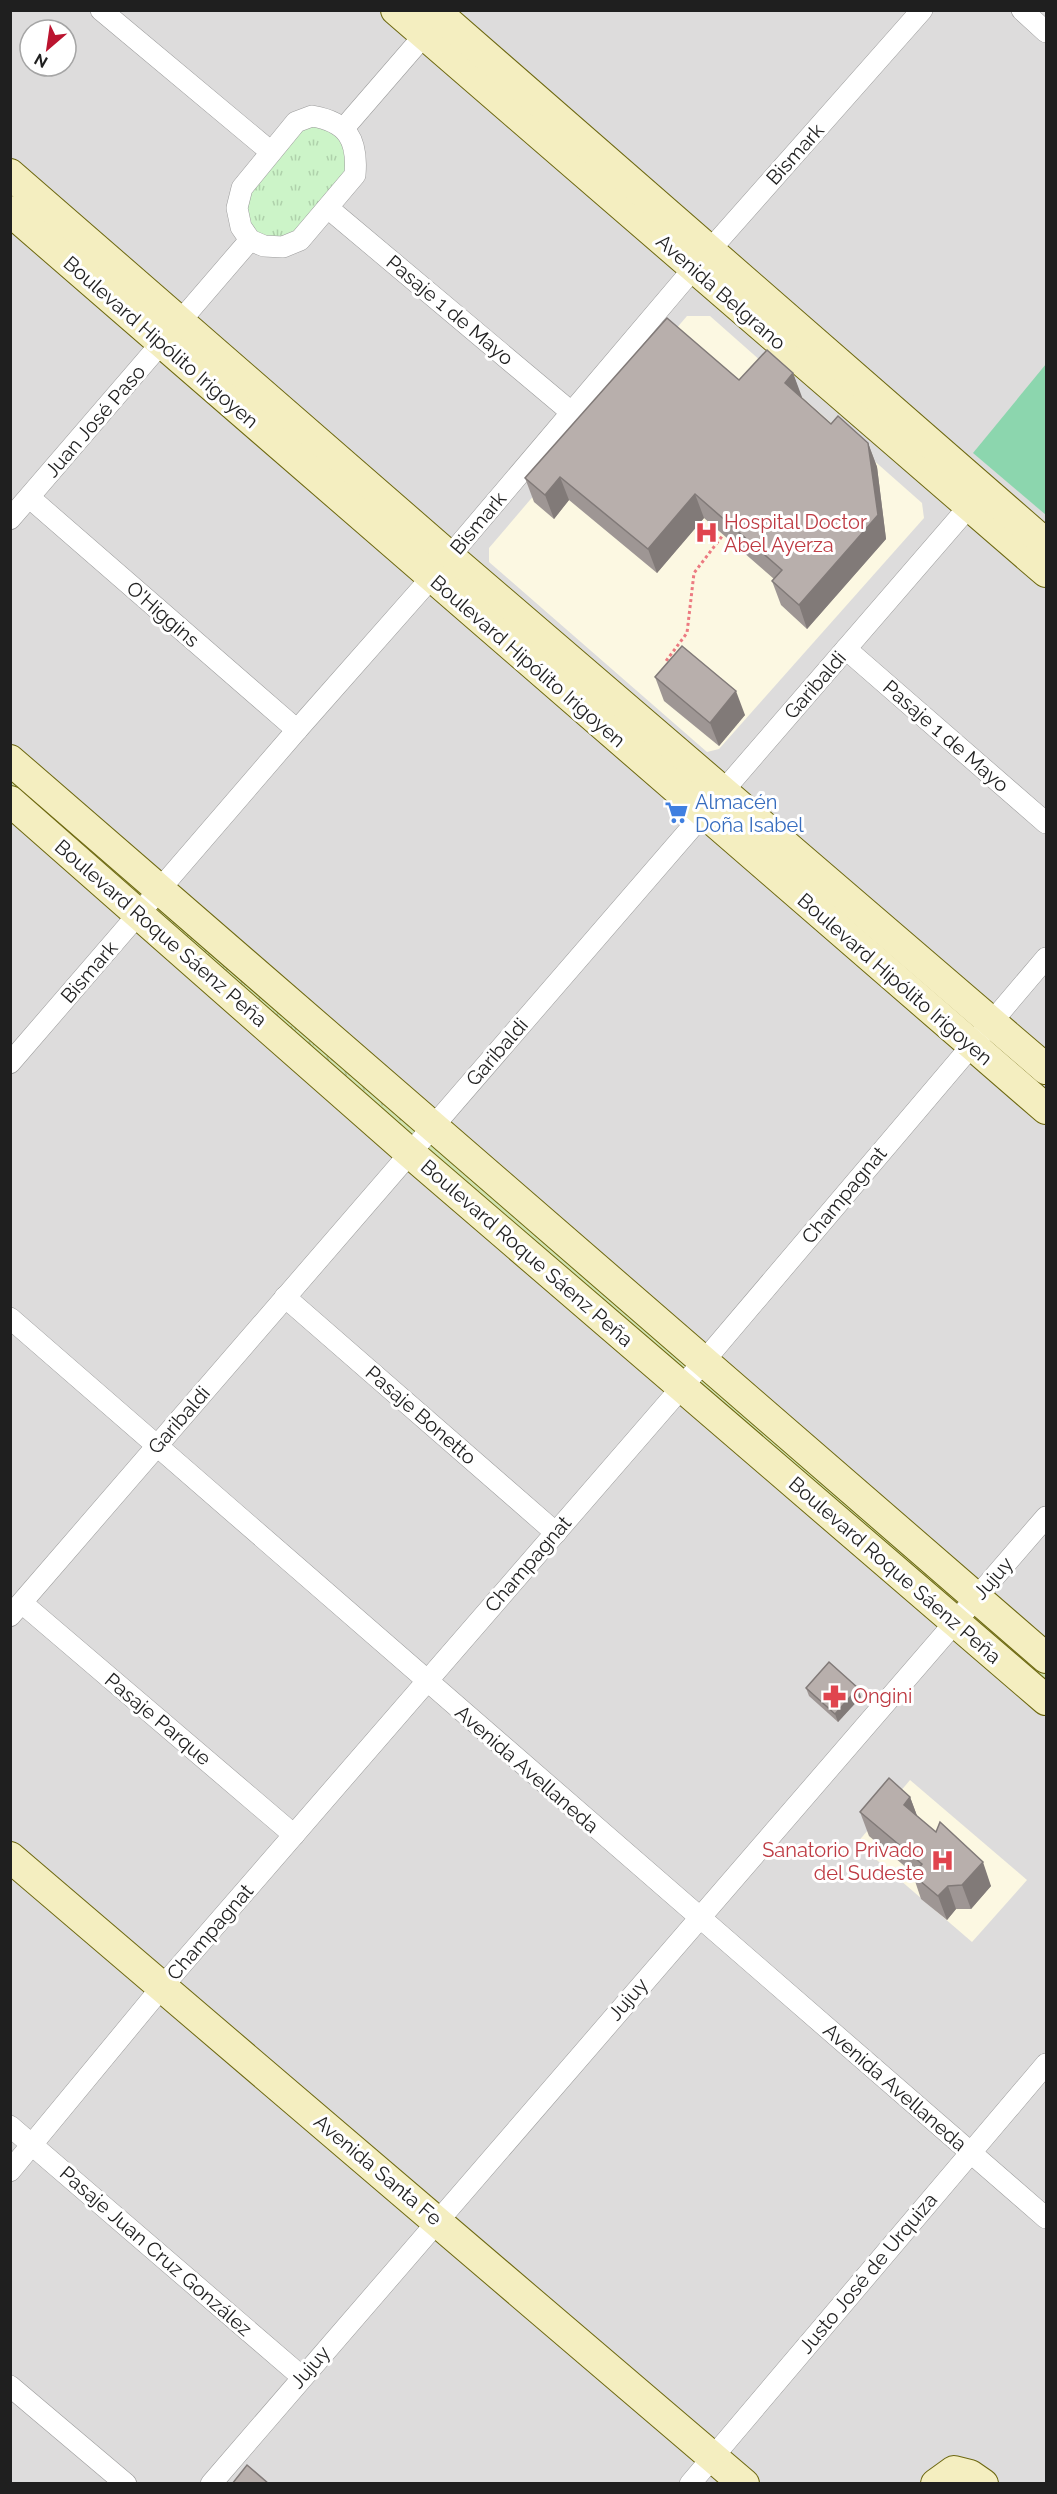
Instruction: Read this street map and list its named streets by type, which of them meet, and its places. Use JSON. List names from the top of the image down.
{
  "streets": {
    "street": [
      "Bismark",
      "Avenida Belgrano",
      "Pasaje 1 de Mayo",
      "Boulevard Hipólito Irigoyen",
      "Juan José Paso",
      "O'Higgins",
      "Garibaldi",
      "Boulevard Roque Sáenz Peña",
      "Champagnat",
      "Pasaje Bonetto",
      "Jujuy",
      "Pasaje Parque",
      "Avenida Avellaneda",
      "Avenida Santa Fe",
      "Pasaje Juan Cruz González",
      "Justo José de Urquiza"
    ]
  },
  "crossings": [
    ["Bismark", "Avenida Belgrano"],
    ["Bismark", "Pasaje 1 de Mayo"],
    ["Bismark", "Boulevard Hipólito Irigoyen"],
    ["Bismark", "O'Higgins"],
    ["Bismark", "Boulevard Roque Sáenz Peña"],
    ["Avenida Belgrano", "Garibaldi"],
    ["Pasaje 1 de Mayo", "Juan José Paso"],
    ["Pasaje 1 de Mayo", "Garibaldi"],
    ["Boulevard Hipólito Irigoyen", "Juan José Paso"],
    ["Boulevard Hipólito Irigoyen", "Garibaldi"],
    ["Boulevard Hipólito Irigoyen", "Champagnat"],
    ["Juan José Paso", "O'Higgins"],
    ["Garibaldi", "Boulevard Roque Sáenz Peña"],
    ["Garibaldi", "Pasaje Bonetto"],
    ["Garibaldi", "Pasaje Parque"],
    ["Garibaldi", "Avenida Avellaneda"],
    ["Boulevard Roque Sáenz Peña", "Champagnat"],
    ["Boulevard Roque Sáenz Peña", "Jujuy"],
    ["Champagnat", "Pasaje Bonetto"],
    ["Champagnat", "Pasaje Parque"],
    ["Champagnat", "Avenida Avellaneda"],
    ["Champagnat", "Avenida Santa Fe"],
    ["Champagnat", "Pasaje Juan Cruz González"],
    ["Jujuy", "Avenida Avellaneda"],
    ["Jujuy", "Avenida Santa Fe"],
    ["Jujuy", "Pasaje Juan Cruz González"],
    ["Avenida Avellaneda", "Justo José de Urquiza"],
    ["Avenida Santa Fe", "Justo José de Urquiza"]
  ],
  "places": {
    "hospital": ["Hospital Doctor Abel Ayerza", "Sanatorio Privado del Sudeste"],
    "supermarket": ["Almacén Doña Isabel"],
    "pharmacy": ["Ongini"]
  },
  "north": "bottom left"
}
